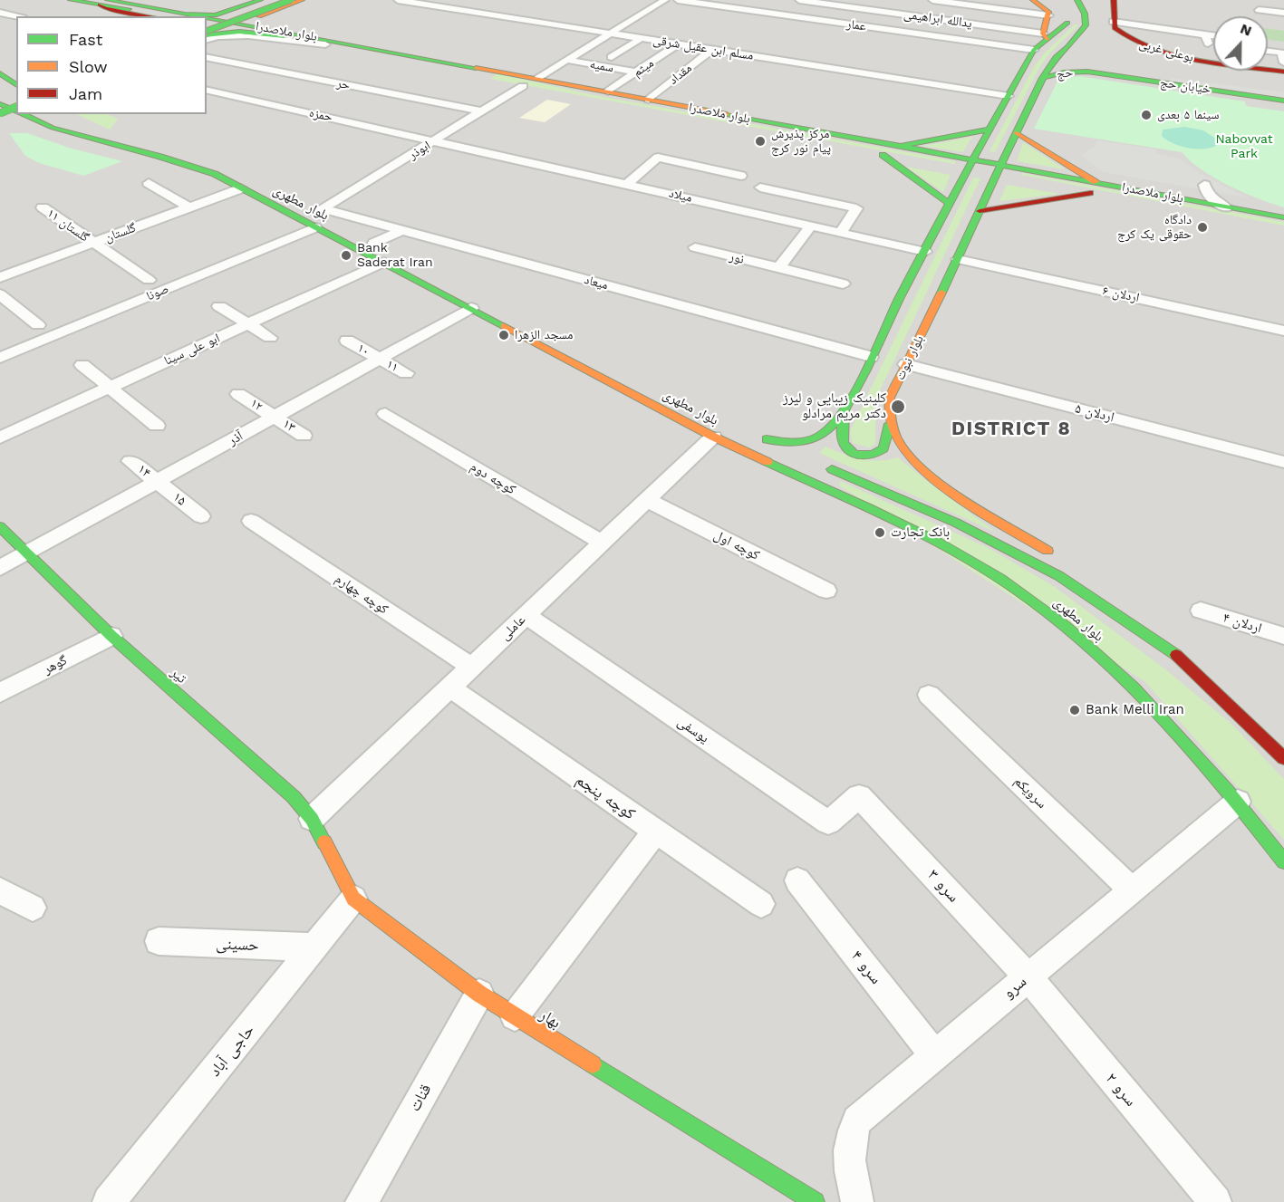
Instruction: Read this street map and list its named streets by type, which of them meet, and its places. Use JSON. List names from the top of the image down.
{
  "streets": {
    "main road": [
      "بلوار ملاصدرا",
      "بوعلی غربی",
      "حج",
      "خیابان حج",
      "بلوار مطهری",
      "بلوار نبوت",
      "تیر",
      "بهار"
    ],
    "street": [
      "یدالله ابراهیمی",
      "عمار",
      "مسلم ابن عقیل شرقی",
      "سمیه",
      "میثم",
      "مقداد",
      "حر",
      "حمزه",
      "ابوذر",
      "میلاد",
      "گلستان ۱۱",
      "گلستان",
      "نور",
      "میعاد",
      "صونا",
      "اردلان ۶",
      "ابو علی سینا",
      "۱۰",
      "۱۱",
      "۱۲",
      "اردلان ۵",
      "۱۳",
      "آذر",
      "۱۴",
      "کوچه دوم",
      "۱۵",
      "کوچه اول",
      "کوچه چهارم",
      "اردلان ۴",
      "عاملی",
      "گوهر",
      "یوسفی",
      "سرویکم",
      "کوچه پنجم",
      "سرو ۳",
      "حسینی",
      "سرو ۴",
      "سرو",
      "حاجی آباد",
      "سرو ۲",
      "قنات"
    ]
  },
  "crossings": [
    ["یدالله ابراهیمی", "بلوار نبوت"],
    ["عمار", "بلوار نبوت"],
    ["بلوار ملاصدرا", "میثم"],
    ["بلوار ملاصدرا", "مقداد"],
    ["بلوار ملاصدرا", "ابوذر"],
    ["بلوار ملاصدرا", "بلوار نبوت"],
    ["مسلم ابن عقیل شرقی", "میثم"],
    ["مسلم ابن عقیل شرقی", "مقداد"],
    ["مسلم ابن عقیل شرقی", "بلوار نبوت"],
    ["سمیه", "میثم"],
    ["حج", "خیابان حج"],
    ["حج", "بلوار نبوت"],
    ["حر", "ابوذر"],
    ["حمزه", "ابوذر"],
    ["حمزه", "میلاد"],
    ["ابوذر", "میلاد"],
    ["ابوذر", "بلوار مطهری"],
    ["ابوذر", "میعاد"],
    ["ابوذر", "صونا"],
    ["میلاد", "بلوار نبوت"],
    ["بلوار مطهری", "گلستان"],
    ["بلوار مطهری", "میعاد"],
    ["بلوار مطهری", "صونا"],
    ["بلوار مطهری", "ابو علی سینا"],
    ["بلوار مطهری", "آذر"],
    ["بلوار مطهری", "عاملی"],
    ["بلوار مطهری", "سرو"],
    ["گلستان ۱۱", "گلستان"],
    ["میعاد", "صونا"],
    ["میعاد", "بلوار نبوت"],
    ["اردلان ۶", "بلوار نبوت"],
    ["۱۰", "۱۱"],
    ["۱۰", "آذر"],
    ["بلوار نبوت", "اردلان ۵"],
    ["۱۱", "آذر"],
    ["۱۲", "۱۳"],
    ["۱۲", "آذر"],
    ["۱۳", "آذر"],
    ["آذر", "۱۴"],
    ["آذر", "۱۵"],
    ["آذر", "تیر"],
    ["۱۴", "۱۵"],
    ["کوچه دوم", "عاملی"],
    ["کوچه اول", "عاملی"],
    ["کوچه چهارم", "عاملی"],
    ["عاملی", "تیر"],
    ["عاملی", "یوسفی"],
    ["عاملی", "کوچه پنجم"],
    ["عاملی", "بهار"],
    ["گوهر", "تیر"],
    ["تیر", "بهار"],
    ["یوسفی", "سرو ۳"],
    ["سرویکم", "سرو"],
    ["سرو ۳", "سرو"],
    ["سرو ۳", "سرو ۲"],
    ["حسینی", "حاجی آباد"],
    ["سرو ۴", "سرو"],
    ["سرو", "سرو ۲"],
    ["بهار", "حاجی آباد"],
    ["بهار", "قنات"]
  ],
  "districts": ["DISTRICT 8"],
  "parks": ["Nabovvat Park"],
  "places": [
    "سینما ۵ بعدی",
    "مرکز پذیرش پیام نور کرج",
    "دادگاه حقوقی یک کرج",
    "Bank Saderat Iran",
    "مسجد الزهرا",
    "کلینیک زیبایی و لیرز دکتر مریم مرادلو",
    "بانک تجارت",
    "Bank Melli Iran"
  ],
  "legend": ["Fast", "Slow", "Jam"],
  "north": "top"
}
